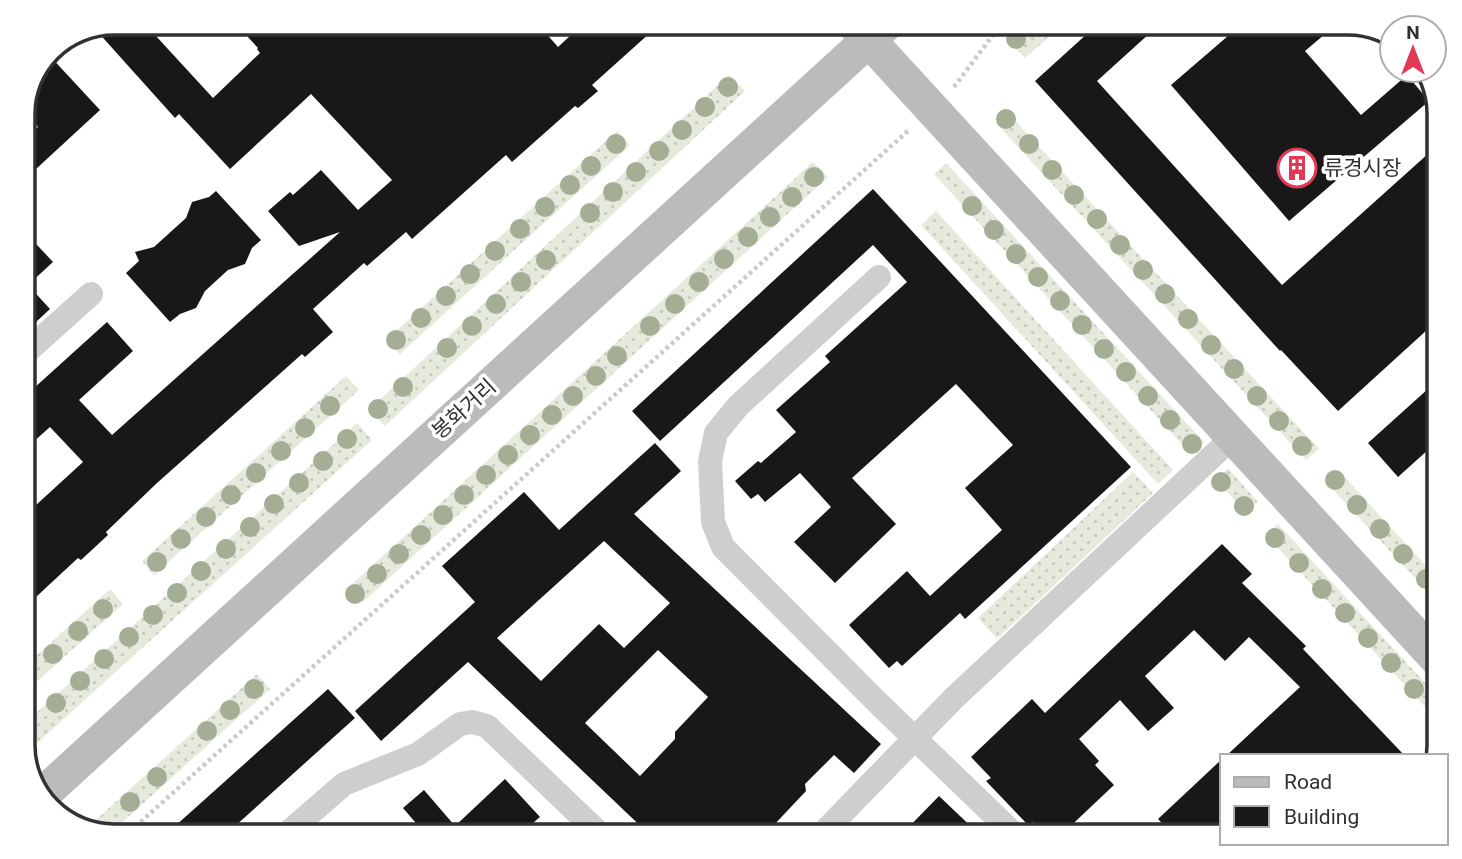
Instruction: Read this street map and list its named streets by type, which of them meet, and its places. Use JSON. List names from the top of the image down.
{
  "streets": {
    "main road": ["봉화거리"]
  },
  "places": {
    "building": ["류경시장"]
  },
  "legend": ["Road", "Building"],
  "north": "top"
}
